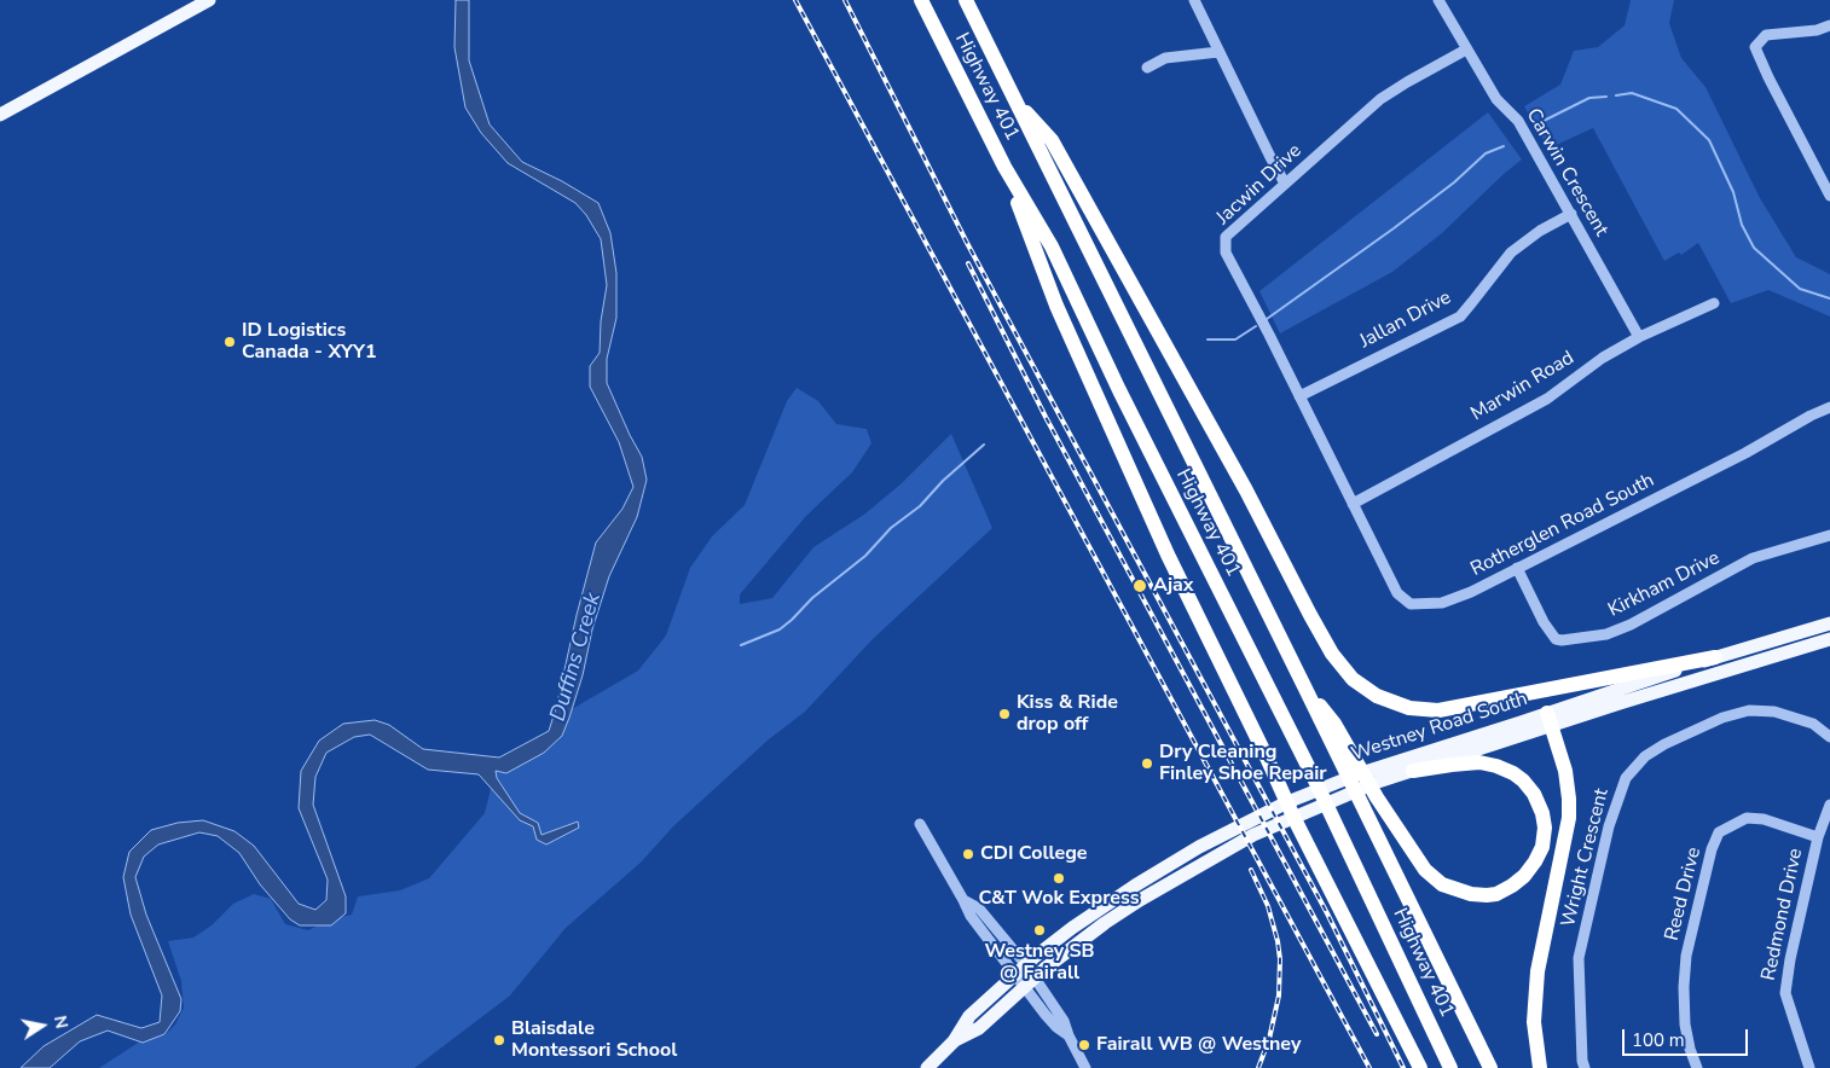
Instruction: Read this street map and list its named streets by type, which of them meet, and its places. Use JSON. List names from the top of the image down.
{
  "streets": {
    "highway": ["Highway 401"],
    "main road": ["Westney Road South"],
    "street": [
      "Carwin Crescent",
      "Jacwin Drive",
      "Jallan Drive",
      "Marwin Road",
      "Rotherglen Road South",
      "Kirkham Drive",
      "Wright Crescent",
      "Reed Drive",
      "Redmond Drive"
    ]
  },
  "crossings": [
    ["Carwin Crescent", "Jacwin Drive"],
    ["Carwin Crescent", "Jallan Drive"],
    ["Carwin Crescent", "Marwin Road"],
    ["Jacwin Drive", "Jallan Drive"],
    ["Jacwin Drive", "Marwin Road"],
    ["Jacwin Drive", "Rotherglen Road South"],
    ["Marwin Road", "Rotherglen Road South"],
    ["Rotherglen Road South", "Kirkham Drive"],
    ["Reed Drive", "Redmond Drive"]
  ],
  "water": ["Duffins Creek"],
  "places": [
    "ID Logistics Canada - XYY1",
    "Ajax",
    "Kiss & Ride drop off",
    "Dry Cleaning Finley Shoe Repair",
    "CDI College",
    "C&T Wok Express",
    "Westney SB @ Fairall",
    "Blaisdale Montessori School",
    "Fairall WB @ Westney"
  ],
  "scale_bar": "100 m",
  "north": "right"
}
